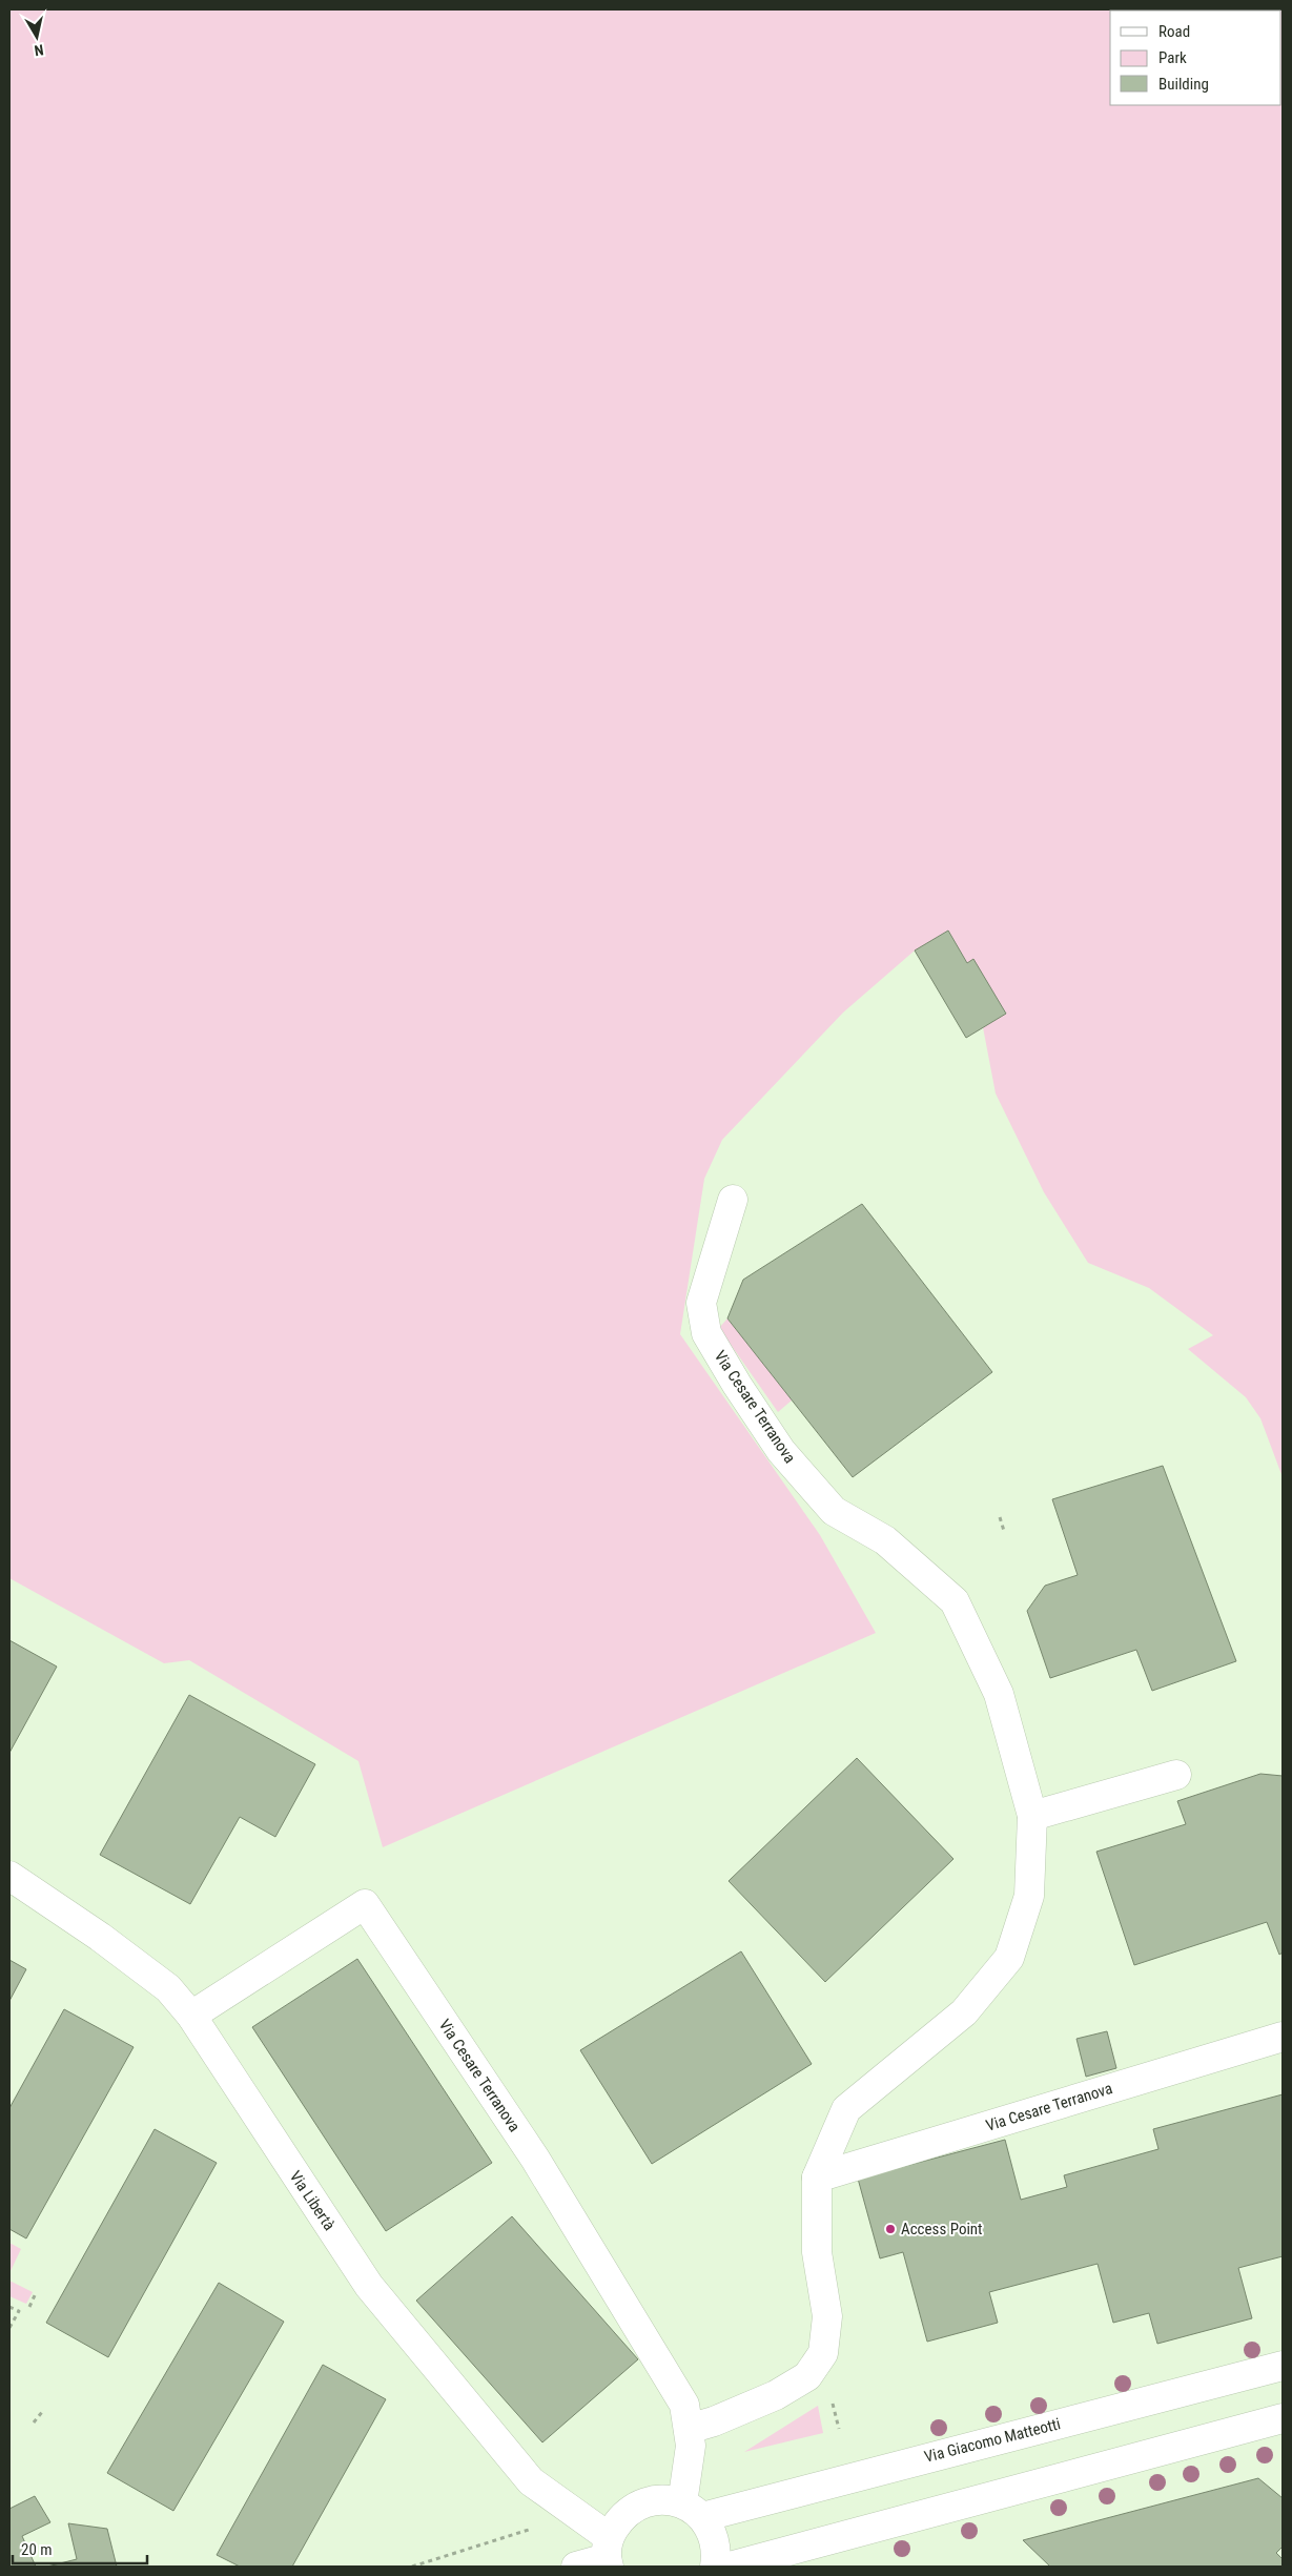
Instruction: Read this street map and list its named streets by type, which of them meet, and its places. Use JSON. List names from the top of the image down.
{
  "streets": {
    "street": ["Via Cesare Terranova", "Via Libertà", "Via Giacomo Matteotti"]
  },
  "crossings": [
    ["Via Cesare Terranova", "Via Libertà"],
    ["Via Cesare Terranova", "Via Giacomo Matteotti"]
  ],
  "places": ["Access Point"],
  "legend": ["Road", "Park", "Building"],
  "scale_bar": "20 m",
  "north": "bottom"
}
